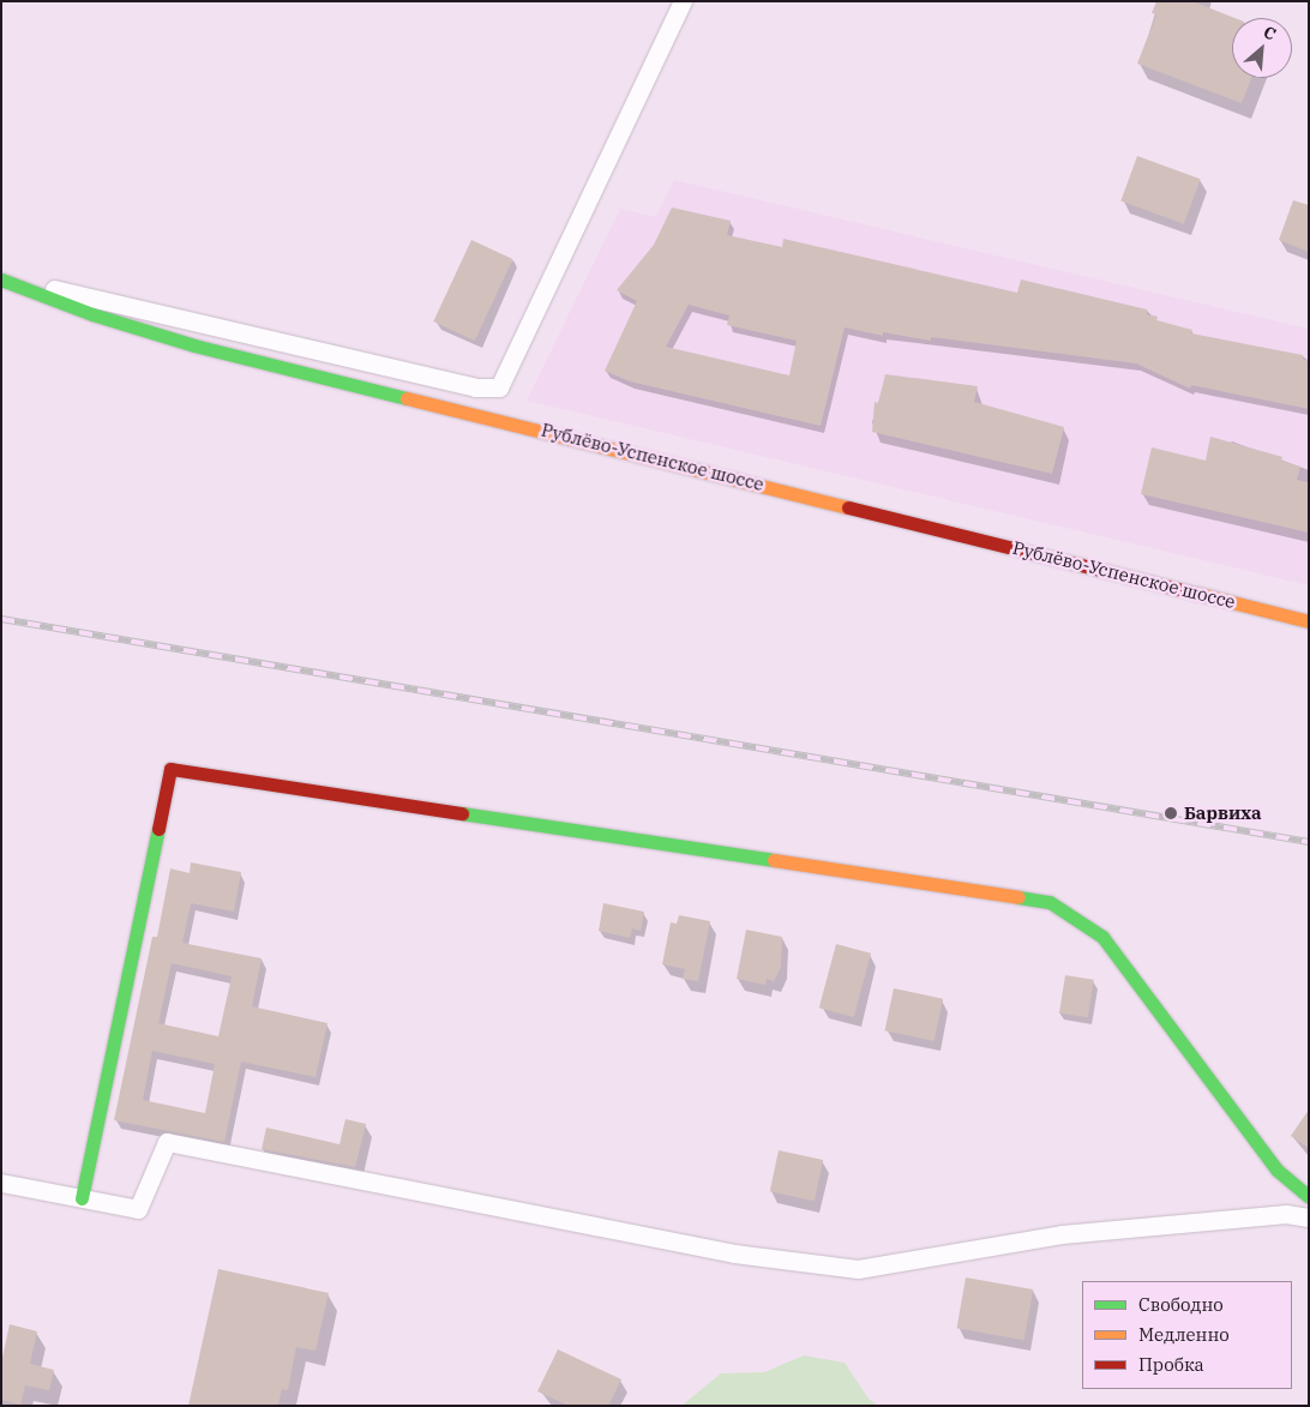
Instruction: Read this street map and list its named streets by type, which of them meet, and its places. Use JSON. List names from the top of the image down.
{
  "streets": {
    "street": ["Рублёво-Успенское шоссе"]
  },
  "places": ["Барвиха"],
  "legend": ["Свободно", "Медленно", "Пробка"],
  "north": "top right"
}
